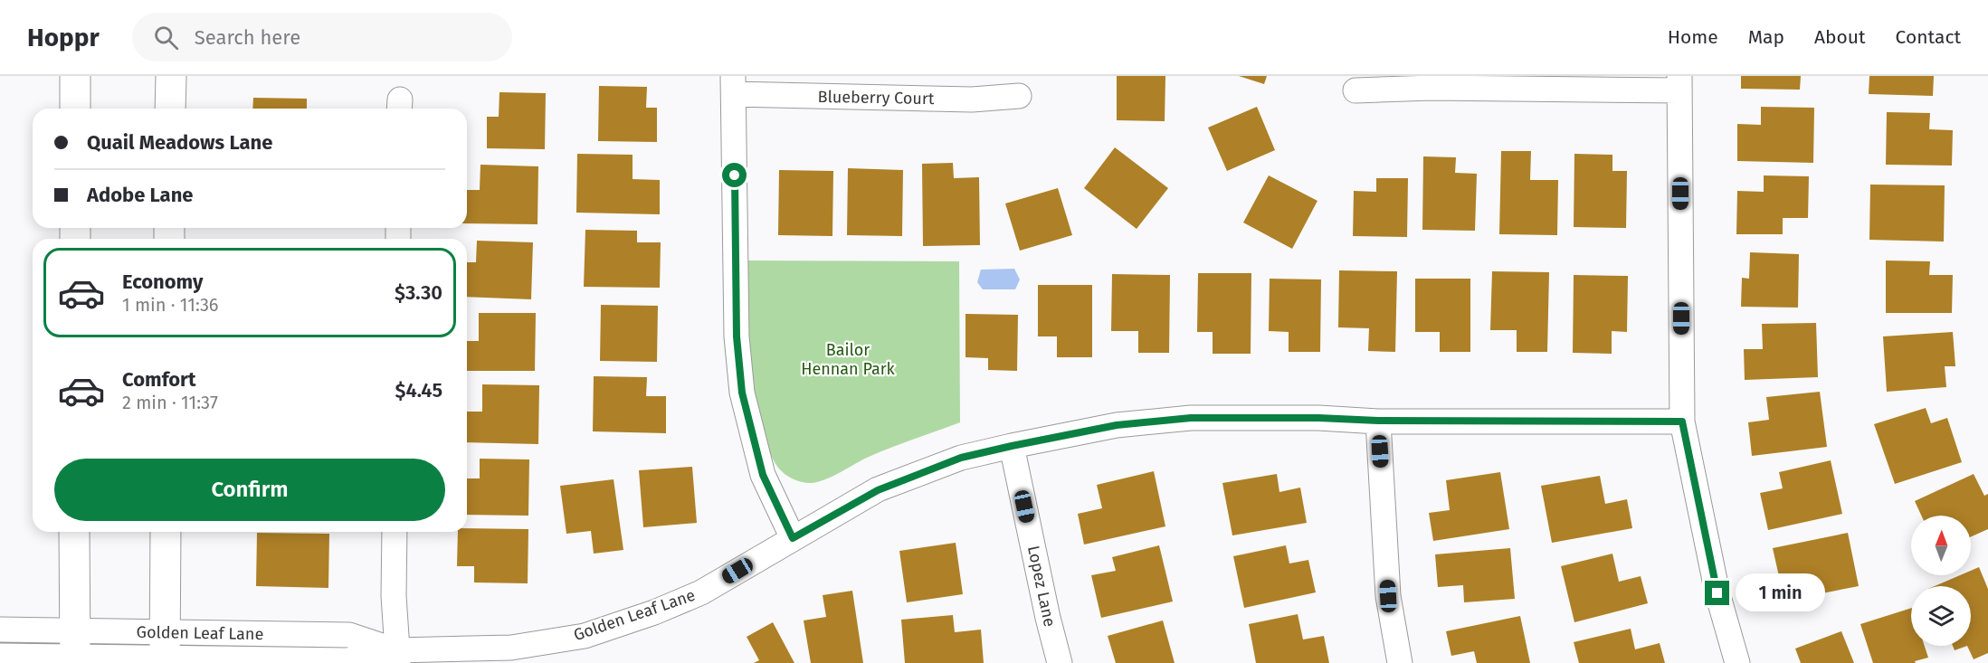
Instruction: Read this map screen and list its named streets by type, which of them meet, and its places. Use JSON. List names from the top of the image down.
{
  "streets": {
    "street": ["Blueberry Court", "Lopez Lane", "Golden Leaf Lane"]
  },
  "crossings": [
    ["Lopez Lane", "Golden Leaf Lane"]
  ],
  "parks": ["Bailor Hennan Park"],
  "north": "top",
  "page": {
    "header": "Hoppr",
    "search": "Search here",
    "nav": [
      "Home",
      "Map",
      "About",
      "Contact"
    ],
    "banner": ["Quail Meadows Lane", "Adobe Lane"],
    "list": [
      {
        "name": "Economy",
        "note": "1 min · 11:36",
        "value": "$3.30"
      },
      {
        "name": "Comfort",
        "note": "2 min · 11:37",
        "value": "$4.45"
      }
    ],
    "buttons": "Confirm",
    "bubble": "1 min"
  }
}
